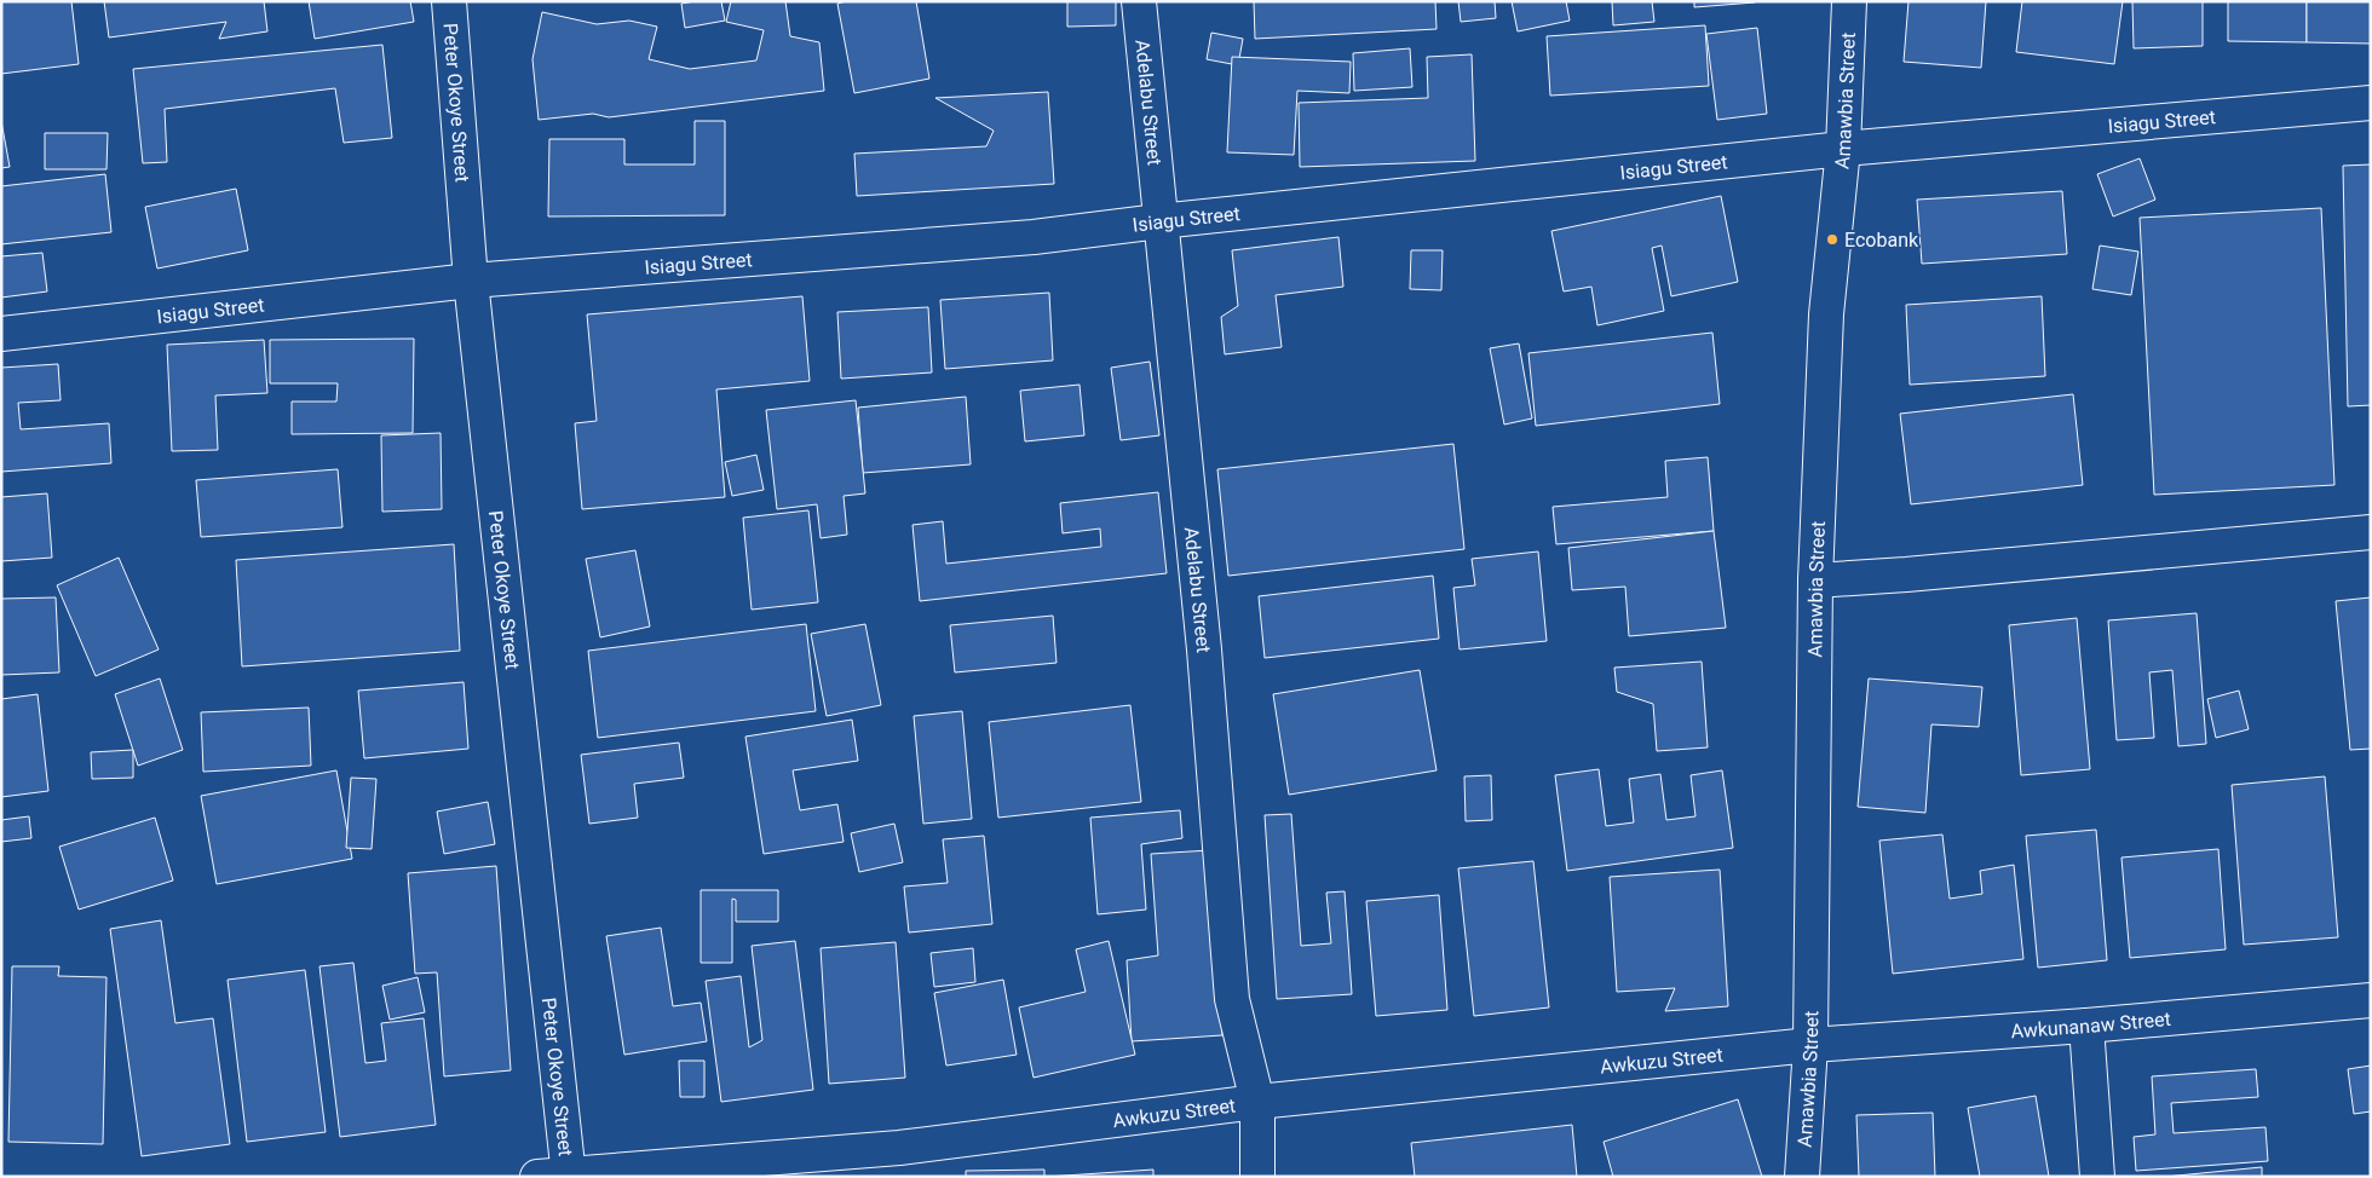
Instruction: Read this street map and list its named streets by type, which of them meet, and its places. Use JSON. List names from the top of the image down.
{
  "streets": {
    "street": [
      "Amawbia Street",
      "Peter Okoye Street",
      "Adelabu Street",
      "Isiagu Street",
      "Awkunanaw Street",
      "Awkuzu Street"
    ]
  },
  "crossings": [
    ["Amawbia Street", "Isiagu Street"],
    ["Amawbia Street", "Awkunanaw Street"],
    ["Amawbia Street", "Awkuzu Street"],
    ["Peter Okoye Street", "Isiagu Street"],
    ["Peter Okoye Street", "Awkuzu Street"],
    ["Adelabu Street", "Isiagu Street"],
    ["Adelabu Street", "Awkuzu Street"],
    ["Awkunanaw Street", "Awkuzu Street"]
  ],
  "places": ["Ecobank"]
}
